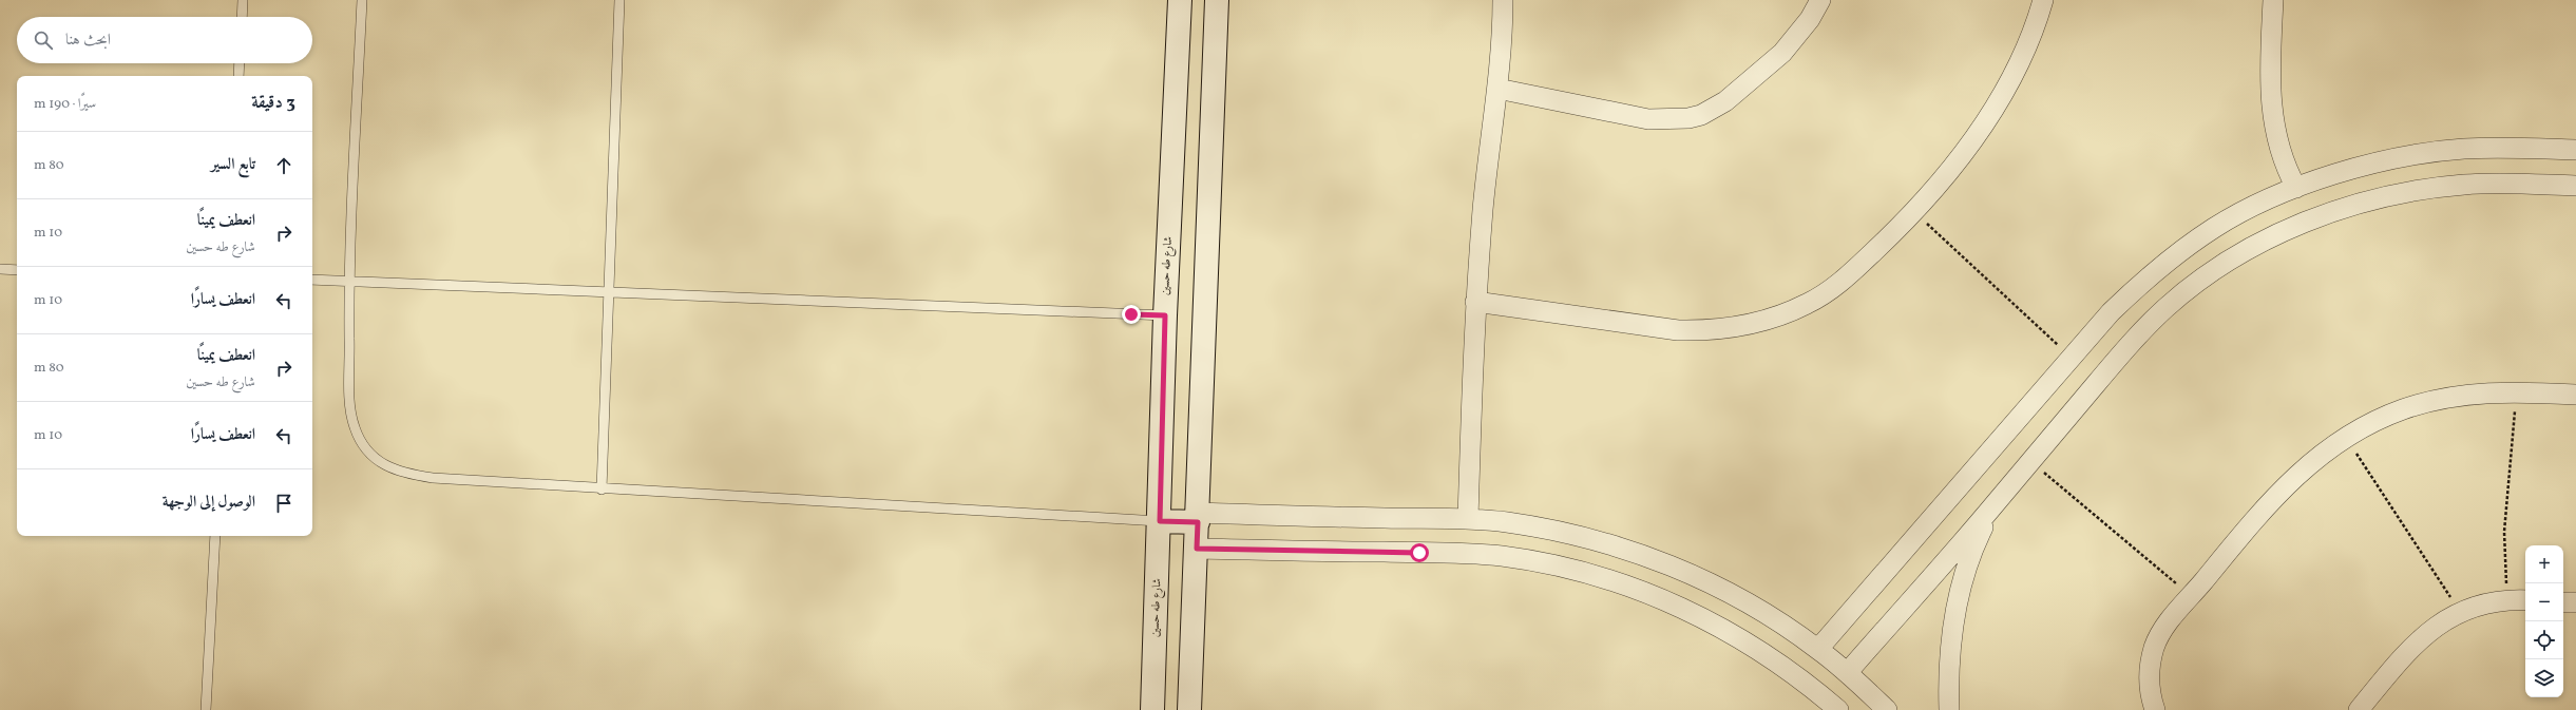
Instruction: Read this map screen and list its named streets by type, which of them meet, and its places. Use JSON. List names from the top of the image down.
{
  "streets": {
    "main road": ["شارع طه حسين"]
  },
  "page": {
    "search": "ابحث هنا",
    "heading": ["3 دقيقة", "سيرًا · 190 m"],
    "list": [
      ["تابع السير", "80 m"],
      ["انعطف يمينًا", "شارع طه حسين", "10 m"],
      ["انعطف يسارًا", "10 m"],
      ["انعطف يمينًا", "شارع طه حسين", "80 m"],
      ["انعطف يسارًا", "10 m"],
      "الوصول إلى الوجهة"
    ],
    "map_buttons": ["+", "−"]
  }
}
